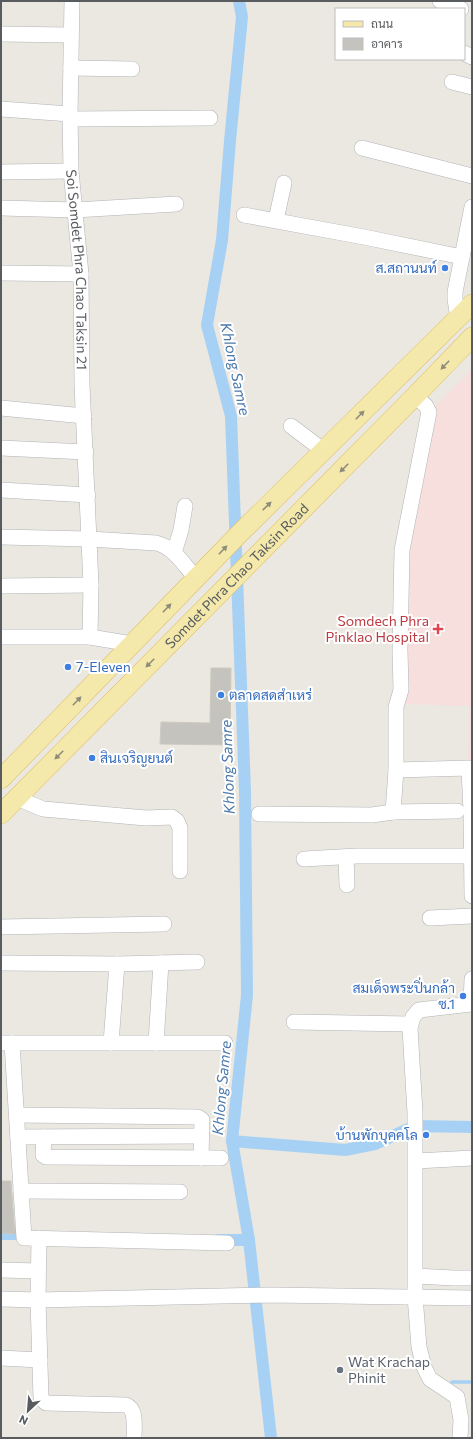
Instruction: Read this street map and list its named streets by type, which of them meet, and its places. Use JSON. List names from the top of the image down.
{
  "streets": {
    "main road": ["Somdet Phra Chao Taksin Road"],
    "street": ["Soi Somdet Phra Chao Taksin 21"]
  },
  "water": ["Khlong Samre"],
  "places": {
    "other": [
      "ส.สถานนท์",
      "7-Eleven",
      "ตลาดสดสำเหร่",
      "สินเจริญยนต์",
      "สมเด็จพระปิ่นกล้า ซ.1",
      "บ้านพักบุคคโล",
      "Wat Krachap Phinit"
    ],
    "health": ["Somdech Phra Pinklao Hospital"]
  },
  "legend": ["ถนน", "อาคาร"],
  "north": "bottom left"
}
